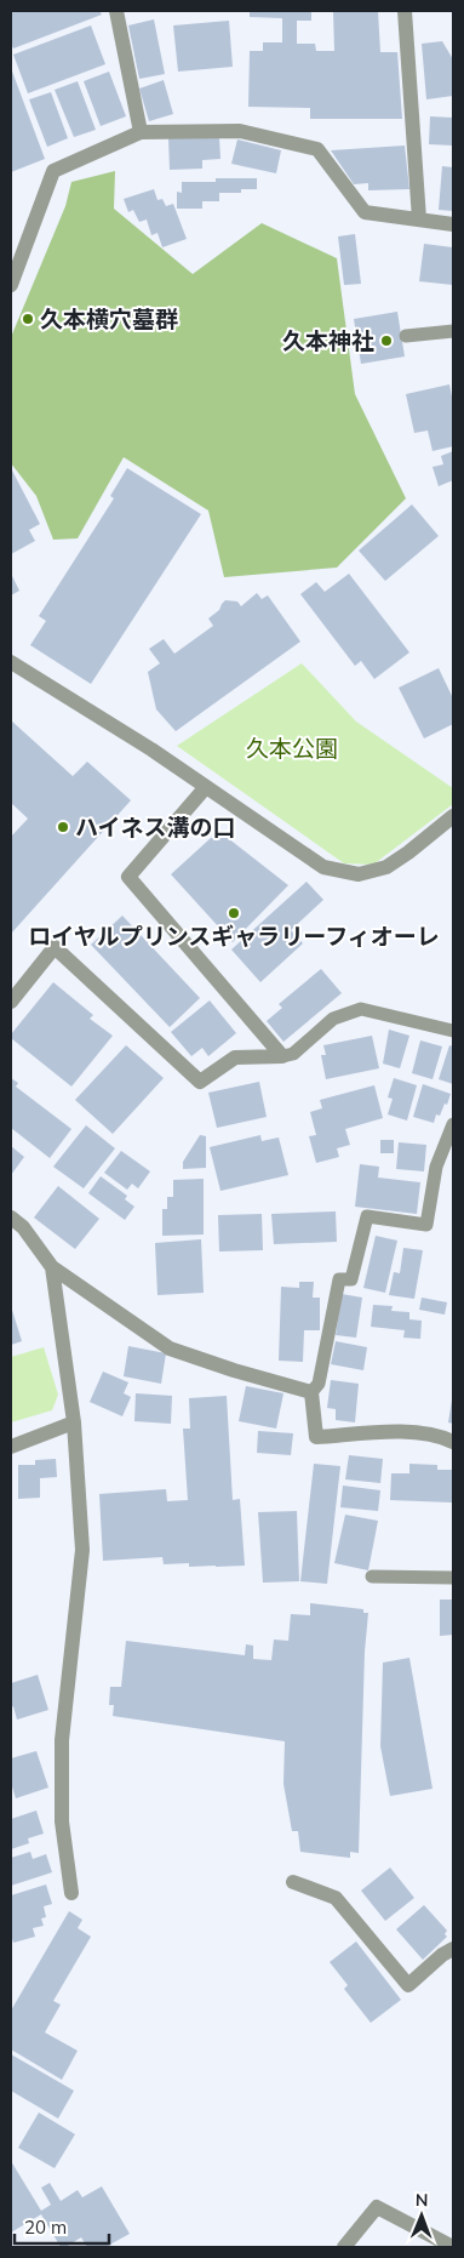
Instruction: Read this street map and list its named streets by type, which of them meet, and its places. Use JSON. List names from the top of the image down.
{
  "parks": ["久本公園"],
  "places": [
    "久本横穴墓群",
    "久本神社",
    "ハイネス溝の口",
    "ロイヤルプリンスギャラリーフィオーレ"
  ],
  "scale_bar": "20 m",
  "north": "top"
}
